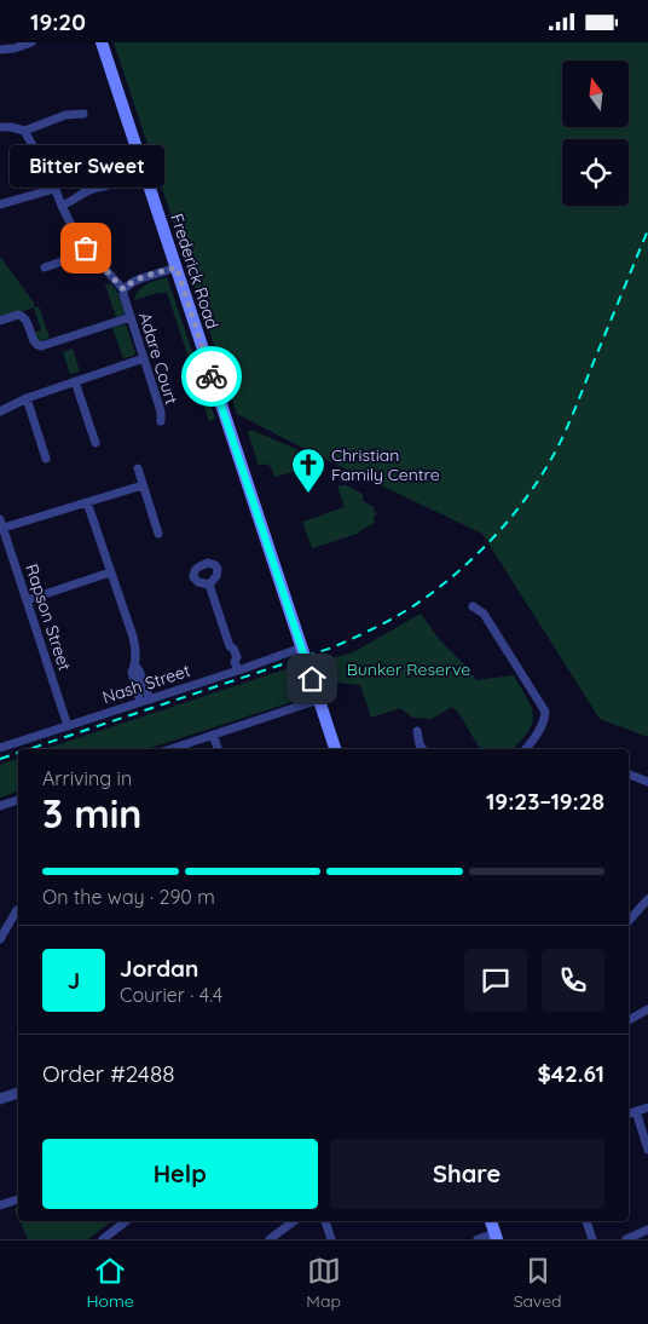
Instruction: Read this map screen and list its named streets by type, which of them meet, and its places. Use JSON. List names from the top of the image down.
{
  "streets": {
    "main road": ["Frederick Road"],
    "street": ["Adare Court", "Rapson Street", "Nash Street"]
  },
  "crossings": [
    ["Frederick Road", "Nash Street"],
    ["Rapson Street", "Nash Street"]
  ],
  "parks": ["Bunker Reserve"],
  "places": {
    "other": ["Bitter Sweet"],
    "church": ["Christian Family Centre"]
  },
  "north": "top",
  "page": {
    "status": "19:20",
    "bubble": "Bitter Sweet",
    "heading": ["3 min", "Arriving in", "19:23–19:28"],
    "panel": [
      "Jordan",
      "Courier · 4.4",
      "Order #2488",
      "$42.61"
    ],
    "bar": "On the way · 290 m",
    "round": "J",
    "buttons": ["Help", "Share"],
    "tabs": ["Home", "Map", "Saved"]
  }
}
